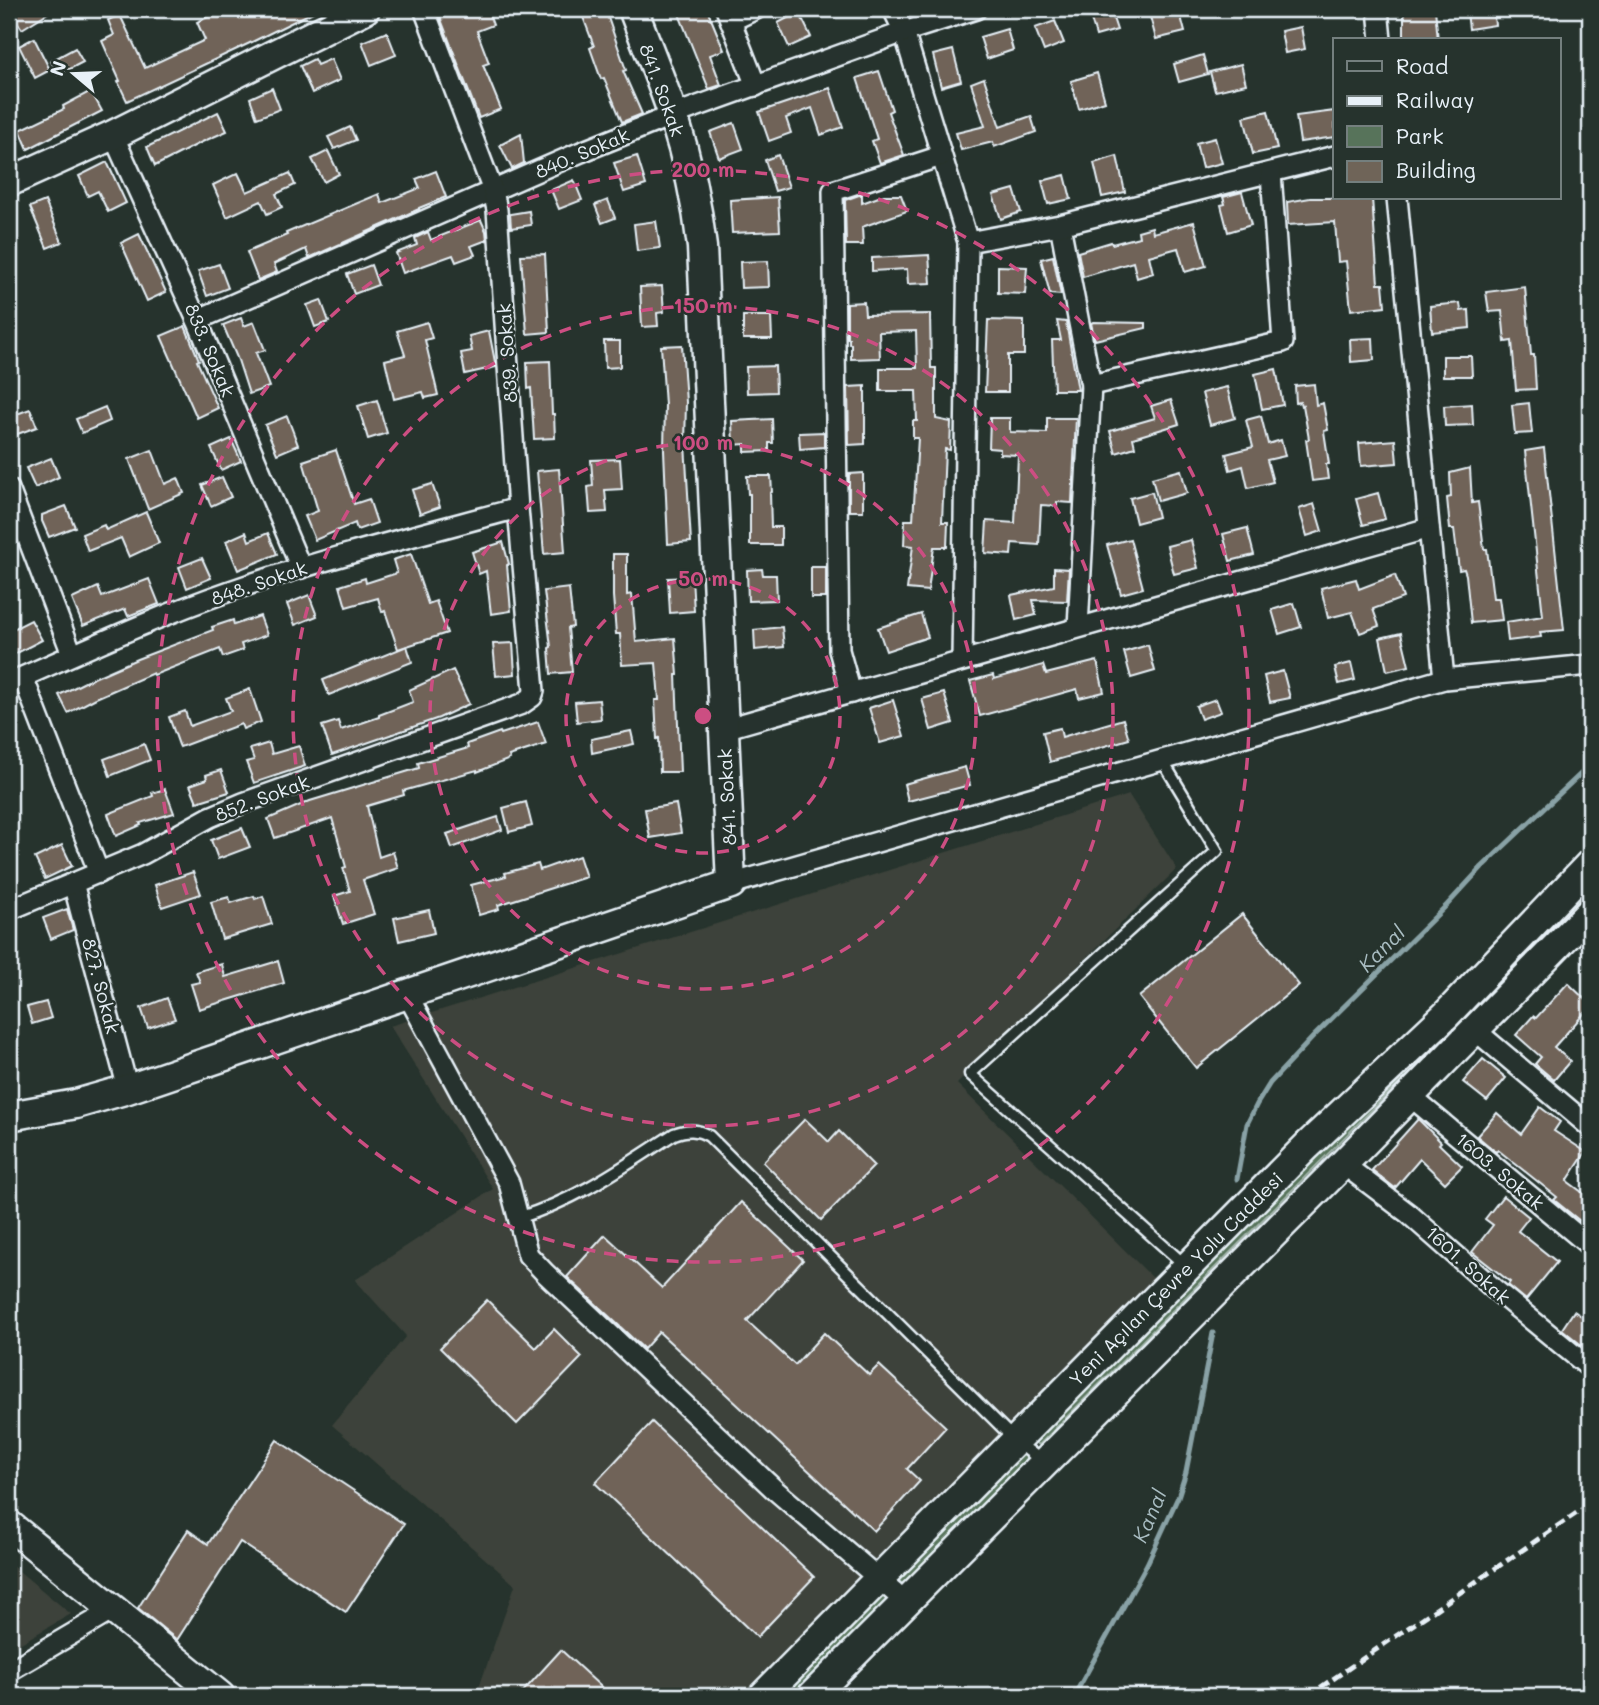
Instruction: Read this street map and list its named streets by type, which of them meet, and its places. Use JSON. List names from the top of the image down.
{
  "streets": {
    "street": [
      "841. Sokak",
      "840. Sokak",
      "833. Sokak",
      "839. Sokak",
      "848. Sokak",
      "852. Sokak",
      "827. Sokak",
      "1603. Sokak",
      "1601. Sokak",
      "Yeni Açılan Çevre Yolu Caddesi"
    ]
  },
  "crossings": [
    ["841. Sokak", "840. Sokak"],
    ["840. Sokak", "833. Sokak"],
    ["840. Sokak", "839. Sokak"],
    ["833. Sokak", "848. Sokak"],
    ["839. Sokak", "848. Sokak"],
    ["839. Sokak", "852. Sokak"],
    ["852. Sokak", "827. Sokak"],
    ["1603. Sokak", "Yeni Açılan Çevre Yolu Caddesi"],
    ["1601. Sokak", "Yeni Açılan Çevre Yolu Caddesi"]
  ],
  "water": ["Kanal"],
  "legend": [
    "Road",
    "Railway",
    "Park",
    "Building"
  ],
  "north": "left",
  "rings": [
    "200 m",
    "150 m",
    "100 m",
    "50 m"
  ]
}
